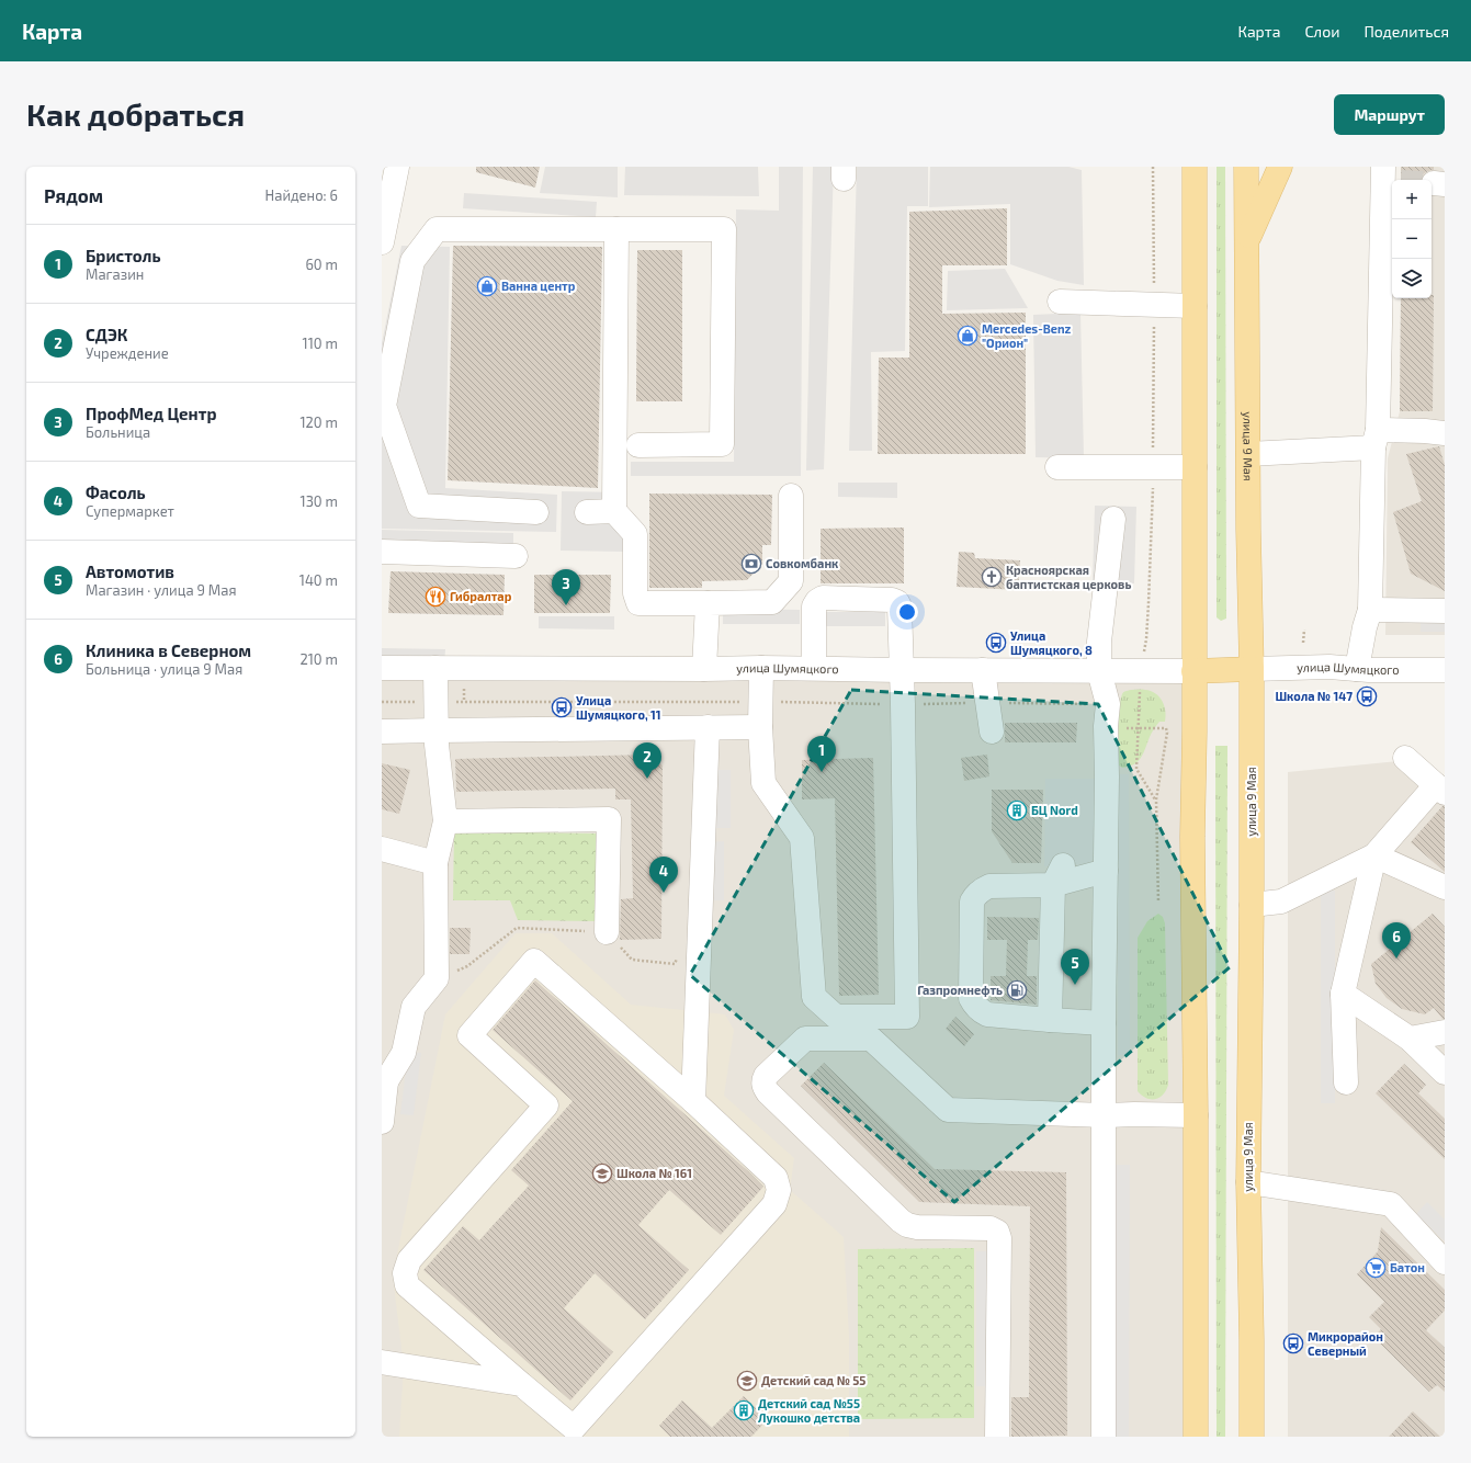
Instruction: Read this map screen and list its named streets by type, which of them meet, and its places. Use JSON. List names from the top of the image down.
{
  "streets": {
    "main road": ["улица 9 Мая"],
    "street": ["улица Шумяцкого"]
  },
  "crossings": [
    ["улица 9 Мая", "улица Шумяцкого"]
  ],
  "places": {
    "shop": ["Ванна центр", "Mercedes-Benz \"Орион\""],
    "bank": ["Совкомбанк"],
    "church": ["Красноярская баптистская церковь"],
    "restaurant": ["Гибралтар"],
    "bus stop": [
      "Улица Шумяцкого, 8",
      "Школа № 147",
      "Улица Шумяцкого, 11",
      "Микрорайон Северный"
    ],
    "building": ["БЦ Nord", "Детский сад №55 Лукошко детства"],
    "fuel station": ["Газпромнефть"],
    "school or university": ["Школа № 161", "Детский сад № 55"],
    "supermarket": ["Батон"]
  },
  "page": {
    "header": "Карта",
    "nav": ["Карта", "Слои", "Поделиться"],
    "buttons": "Маршрут",
    "title": "Как добраться",
    "heading": ["Рядом", "Найдено: 6"],
    "map_buttons": ["+", "−"],
    "list": [
      {
        "mark": "1",
        "name": "Бристоль",
        "note": "Магазин",
        "value": "60 m"
      },
      {
        "mark": "2",
        "name": "СДЭК",
        "note": "Учреждение",
        "value": "110 m"
      },
      {
        "mark": "3",
        "name": "ПрофМед Центр",
        "note": "Больница",
        "value": "120 m"
      },
      {
        "mark": "4",
        "name": "Фасоль",
        "note": "Супермаркет",
        "value": "130 m"
      },
      {
        "mark": "5",
        "name": "Автомотив",
        "note": "Магазин · улица 9 Мая",
        "value": "140 m"
      },
      {
        "mark": "6",
        "name": "Клиника в Северном",
        "note": "Больница · улица 9 Мая",
        "value": "210 m"
      }
    ],
    "pins": [
      "3",
      "1",
      "2",
      "4",
      "6",
      "5"
    ]
  }
}
